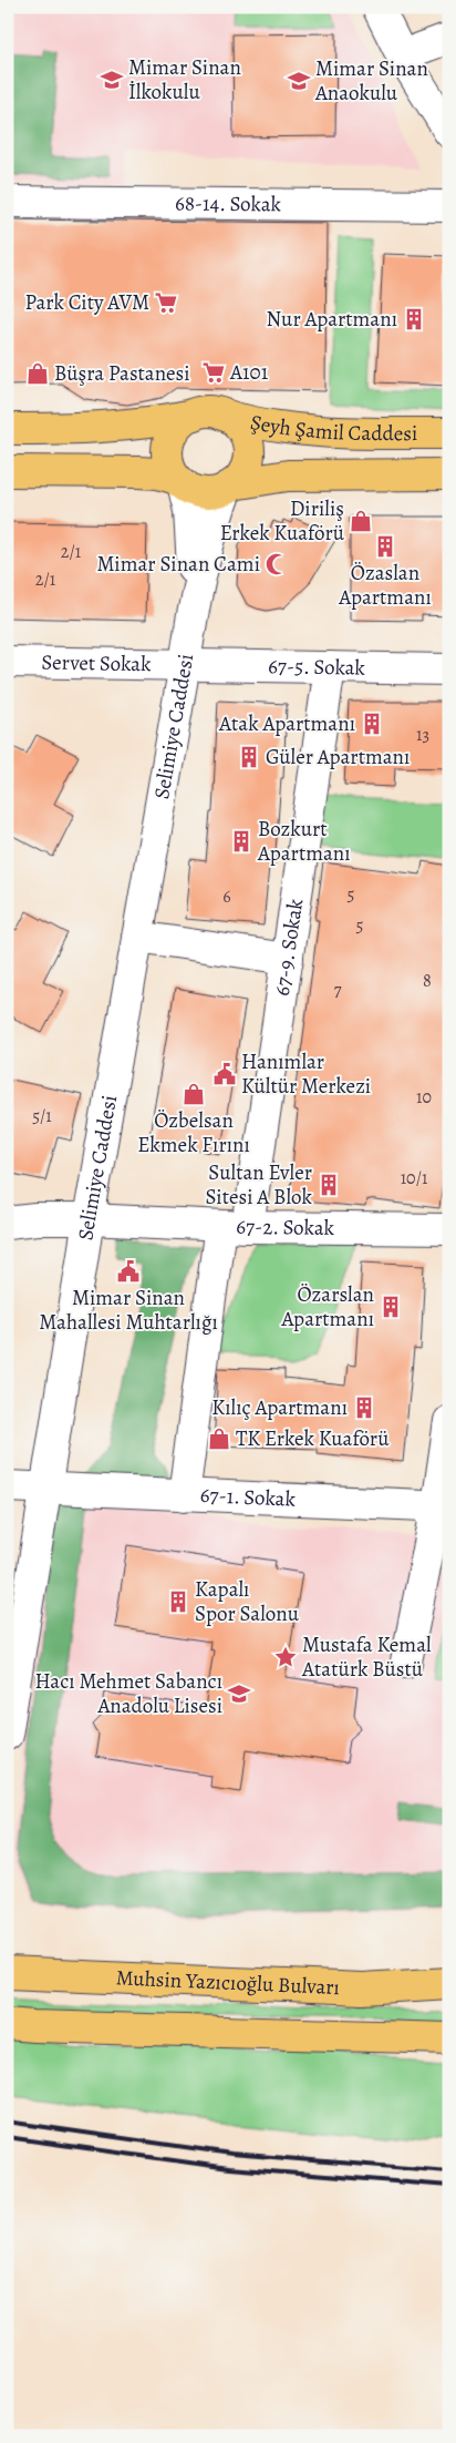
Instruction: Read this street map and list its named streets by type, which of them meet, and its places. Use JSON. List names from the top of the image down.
{
  "streets": {
    "main road": ["Şeyh Şamil Caddesi", "Muhsin Yazıcıoğlu Bulvarı"],
    "street": [
      "68-14. Sokak",
      "Servet Sokak",
      "67-5. Sokak",
      "Selimiye Caddesi",
      "67-9. Sokak",
      "67-2. Sokak",
      "67-1. Sokak"
    ]
  },
  "crossings": [
    ["Şeyh Şamil Caddesi", "Selimiye Caddesi"],
    ["Servet Sokak", "67-5. Sokak"],
    ["Servet Sokak", "Selimiye Caddesi"],
    ["67-5. Sokak", "Selimiye Caddesi"],
    ["67-5. Sokak", "67-9. Sokak"],
    ["Selimiye Caddesi", "67-2. Sokak"],
    ["Selimiye Caddesi", "67-1. Sokak"],
    ["67-9. Sokak", "67-2. Sokak"],
    ["67-9. Sokak", "67-1. Sokak"]
  ],
  "places": {
    "school or university": ["Mimar Sinan İlkokulu", "Mimar Sinan Anaokulu", "Hacı Mehmet Sabancı Anadolu Lisesi"],
    "supermarket": ["Park City AVM", "A101"],
    "building": [
      "Nur Apartmanı",
      "Özaslan Apartmanı",
      "Atak Apartmanı",
      "Güler Apartmanı",
      "Bozkurt Apartmanı",
      "Sultan Evler Sitesi A Blok",
      "Özarslan Apartmanı",
      "Kılıç Apartmanı",
      "Kapalı Spor Salonu"
    ],
    "shop": [
      "Büşra Pastanesi",
      "Diriliş Erkek Kuaförü",
      "Özbelsan Ekmek Fırını",
      "TK Erkek Kuaförü"
    ],
    "mosque": ["Mimar Sinan Cami"],
    "public building": ["Hanımlar Kültür Merkezi", "Mimar Sinan Mahallesi Muhtarlığı"],
    "place": ["Mustafa Kemal Atatürk Büstü"]
  },
  "house_numbers": [
    "2/1",
    "2/1",
    "13",
    "5",
    "6",
    "5",
    "8",
    "7",
    "10",
    "5/1",
    "10/1"
  ]
}
